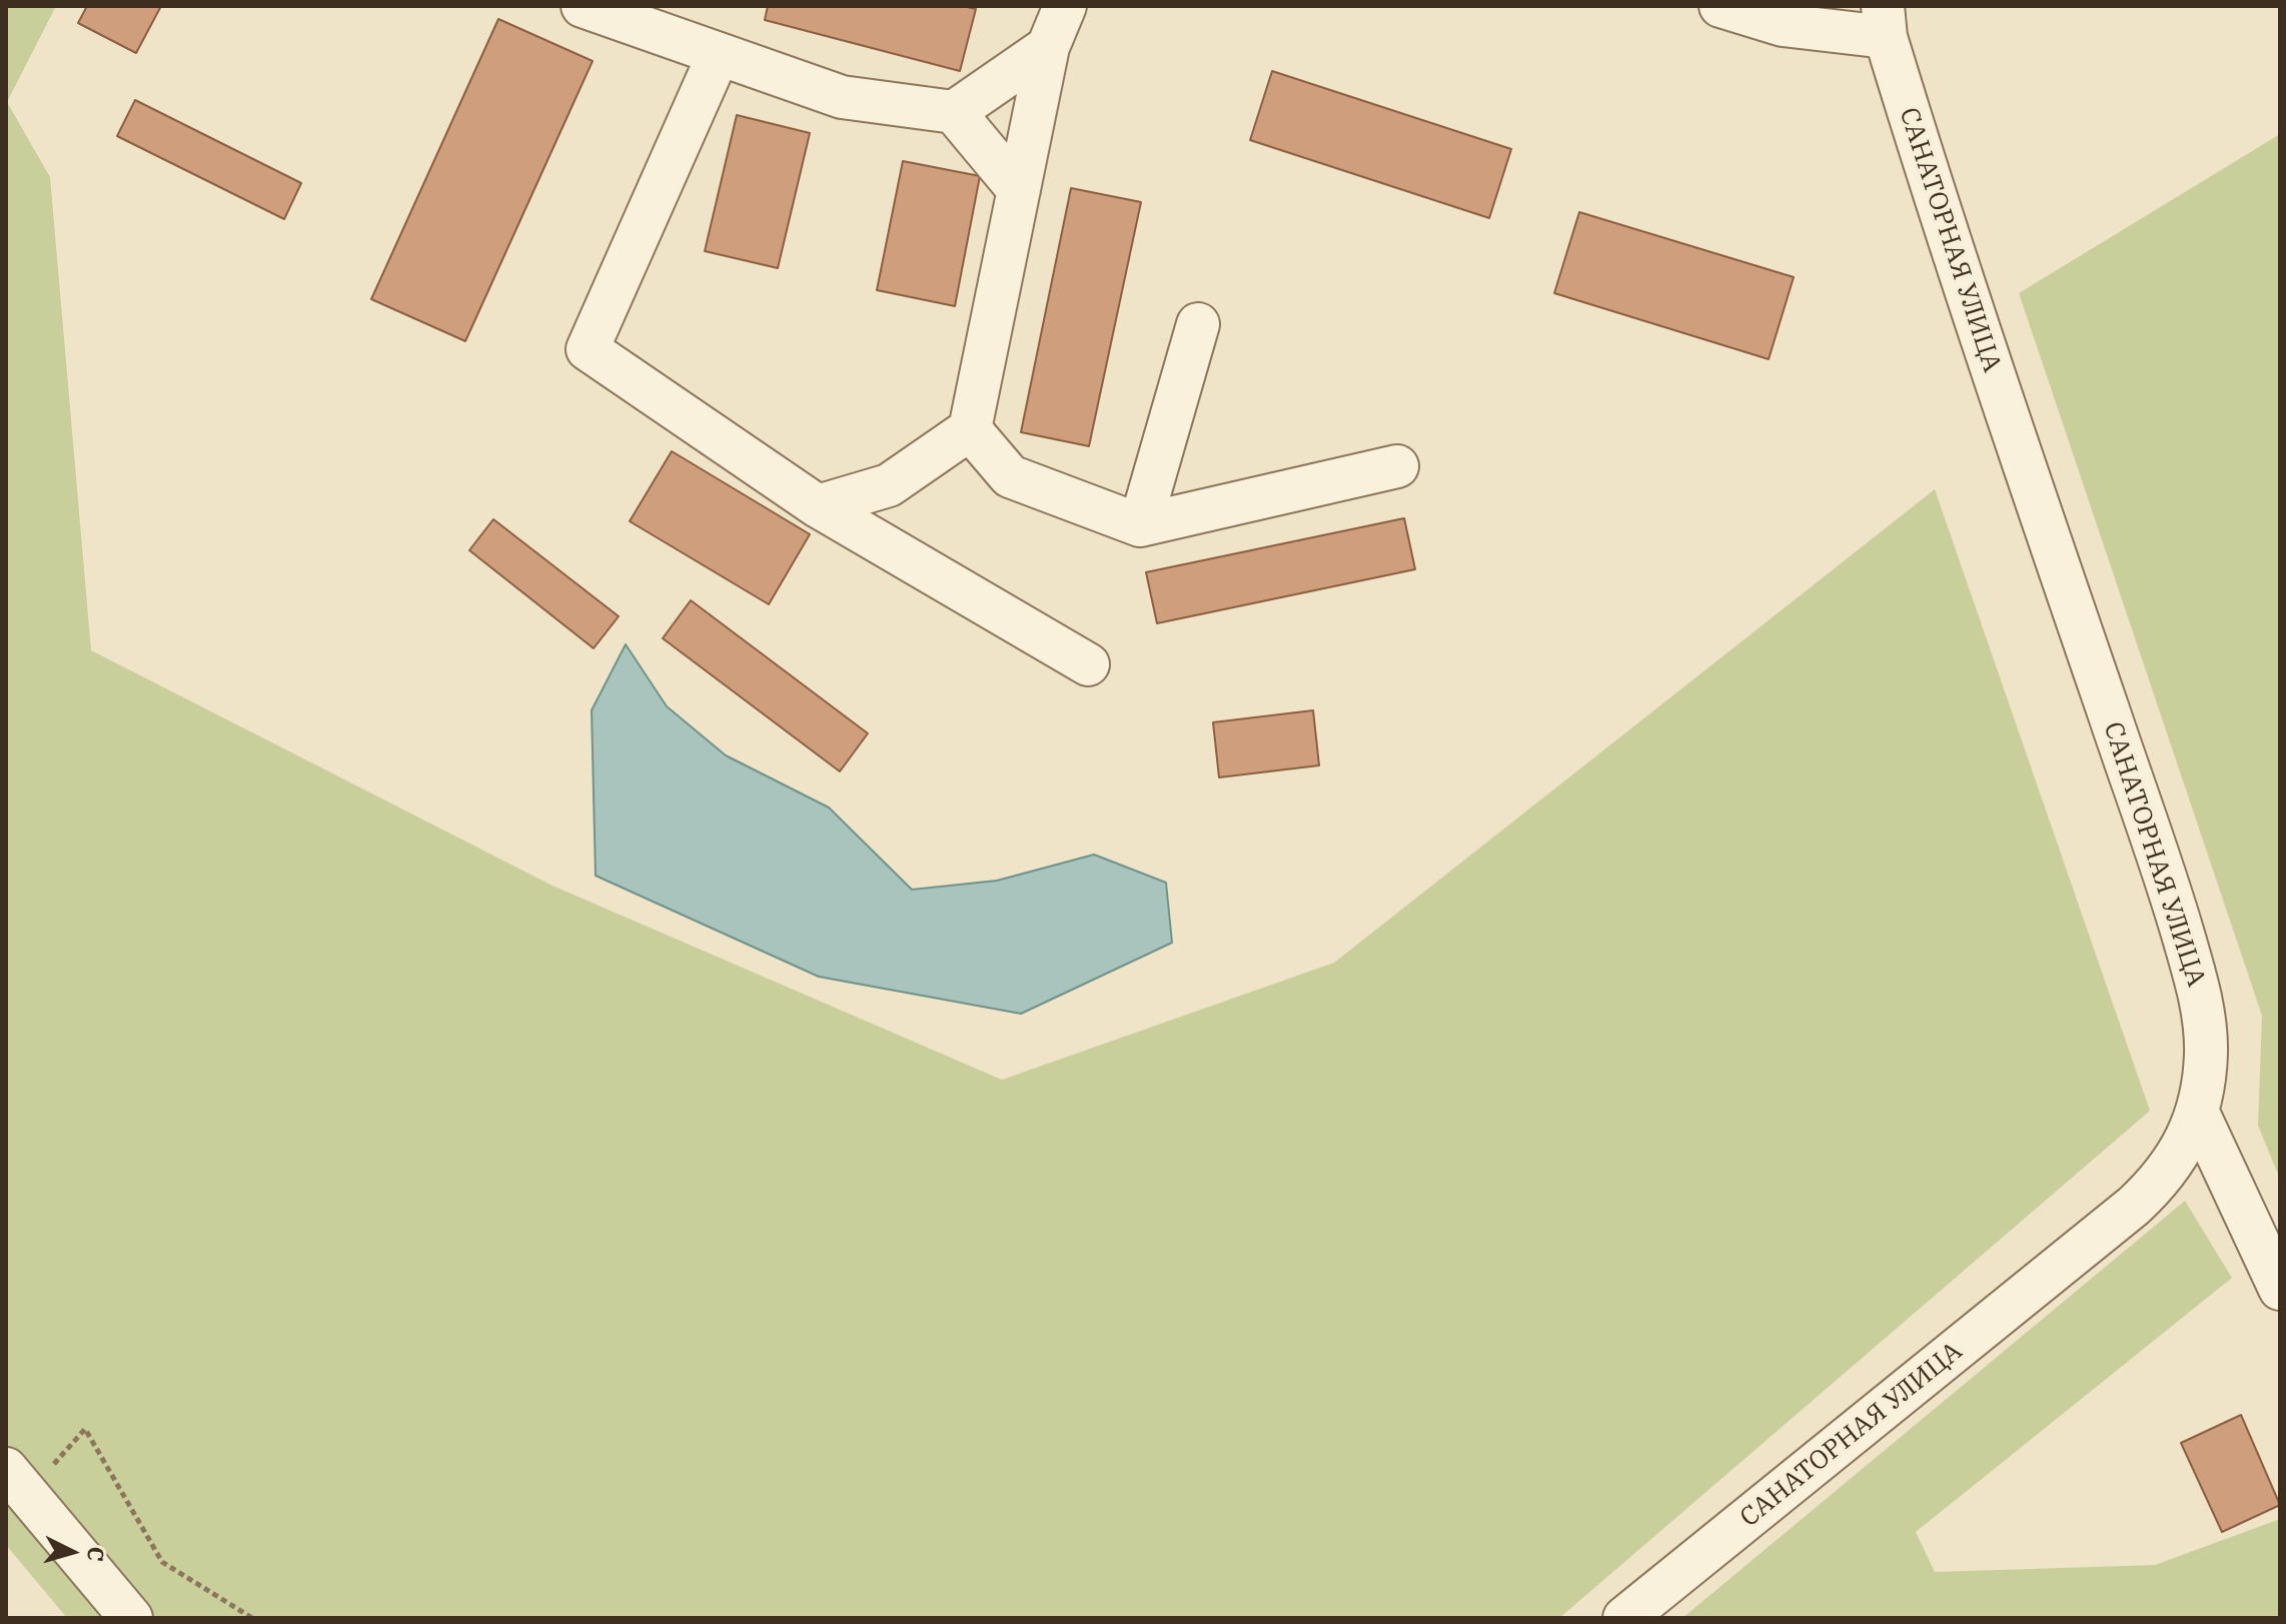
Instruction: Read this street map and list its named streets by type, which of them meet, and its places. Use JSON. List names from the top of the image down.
{
  "streets": {
    "street": ["САНАТОРНАЯ УЛИЦА"]
  },
  "north": "right"
}
